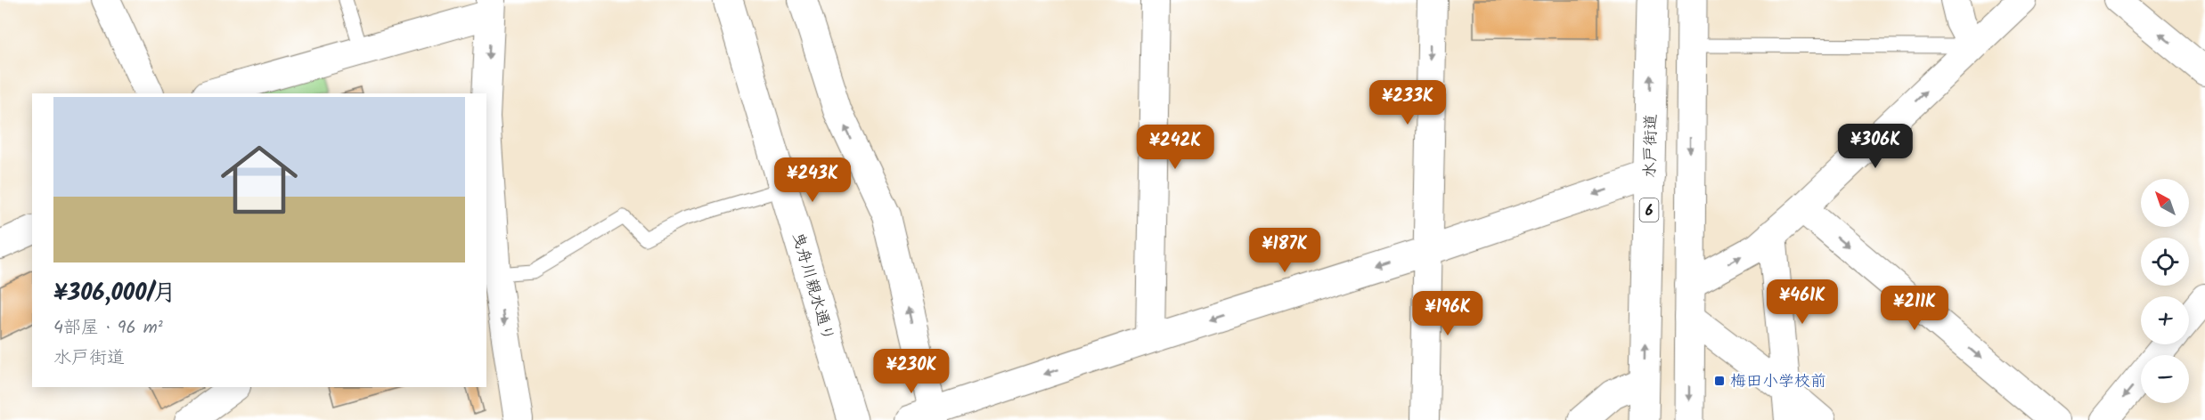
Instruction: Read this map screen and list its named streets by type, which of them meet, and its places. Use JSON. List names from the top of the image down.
{
  "streets": {
    "main road": ["水戸街道", "6", "曳舟川親水通り"]
  },
  "places": {
    "transit": ["梅田小学校前"]
  },
  "north": "top left",
  "page": {
    "price": [
      "¥233K",
      "¥306K",
      "¥242K",
      "¥243K",
      "¥187K",
      "¥461K",
      "¥211K",
      "¥196K",
      "¥230K"
    ],
    "list": [
      {
        "name": "¥306,000/月",
        "note": "4部屋 · 96 m² · 水戸街道"
      }
    ],
    "map_buttons": ["+", "−"]
  }
}
